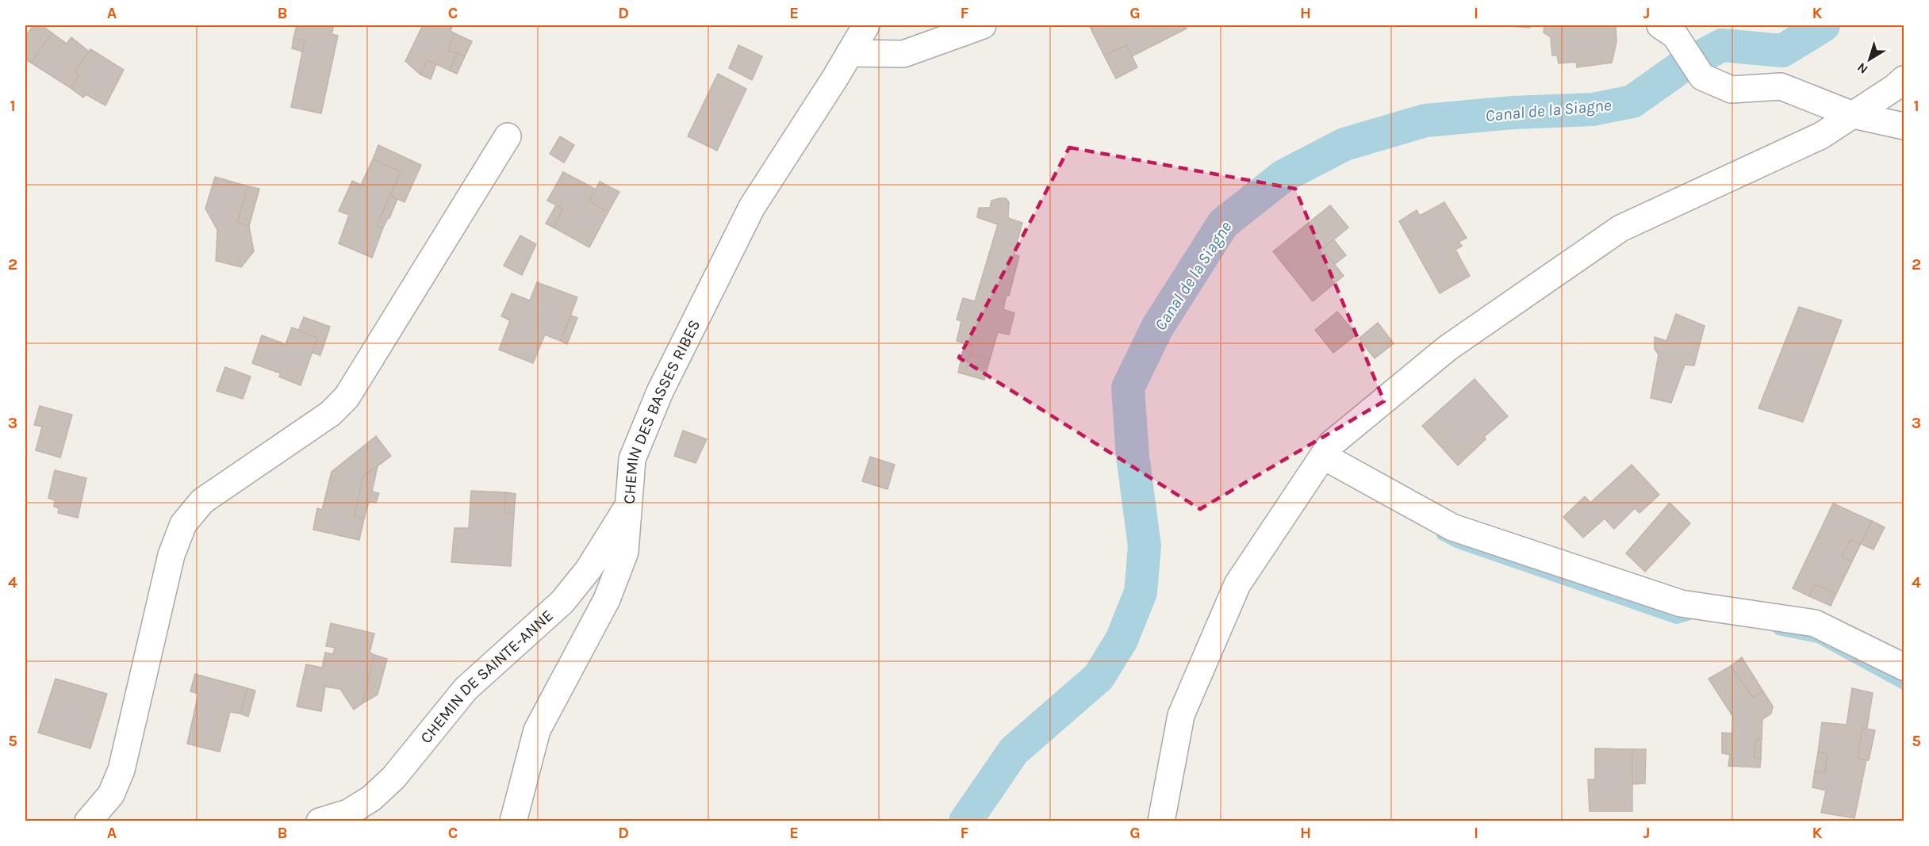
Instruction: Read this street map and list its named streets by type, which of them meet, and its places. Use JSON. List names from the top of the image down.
{
  "streets": {
    "street": ["CHEMIN DES BASSES RIBES", "CHEMIN DE SAINTE-ANNE"]
  },
  "crossings": [
    ["CHEMIN DES BASSES RIBES", "CHEMIN DE SAINTE-ANNE"]
  ],
  "water": ["Canal de la Siagne"],
  "north": "bottom left",
  "grid": {
    "columns": [
      "A",
      "B",
      "C",
      "D",
      "E",
      "F",
      "G",
      "H",
      "I",
      "J",
      "K"
    ],
    "rows": [
      "1",
      "2",
      "3",
      "4",
      "5"
    ]
  }
}
